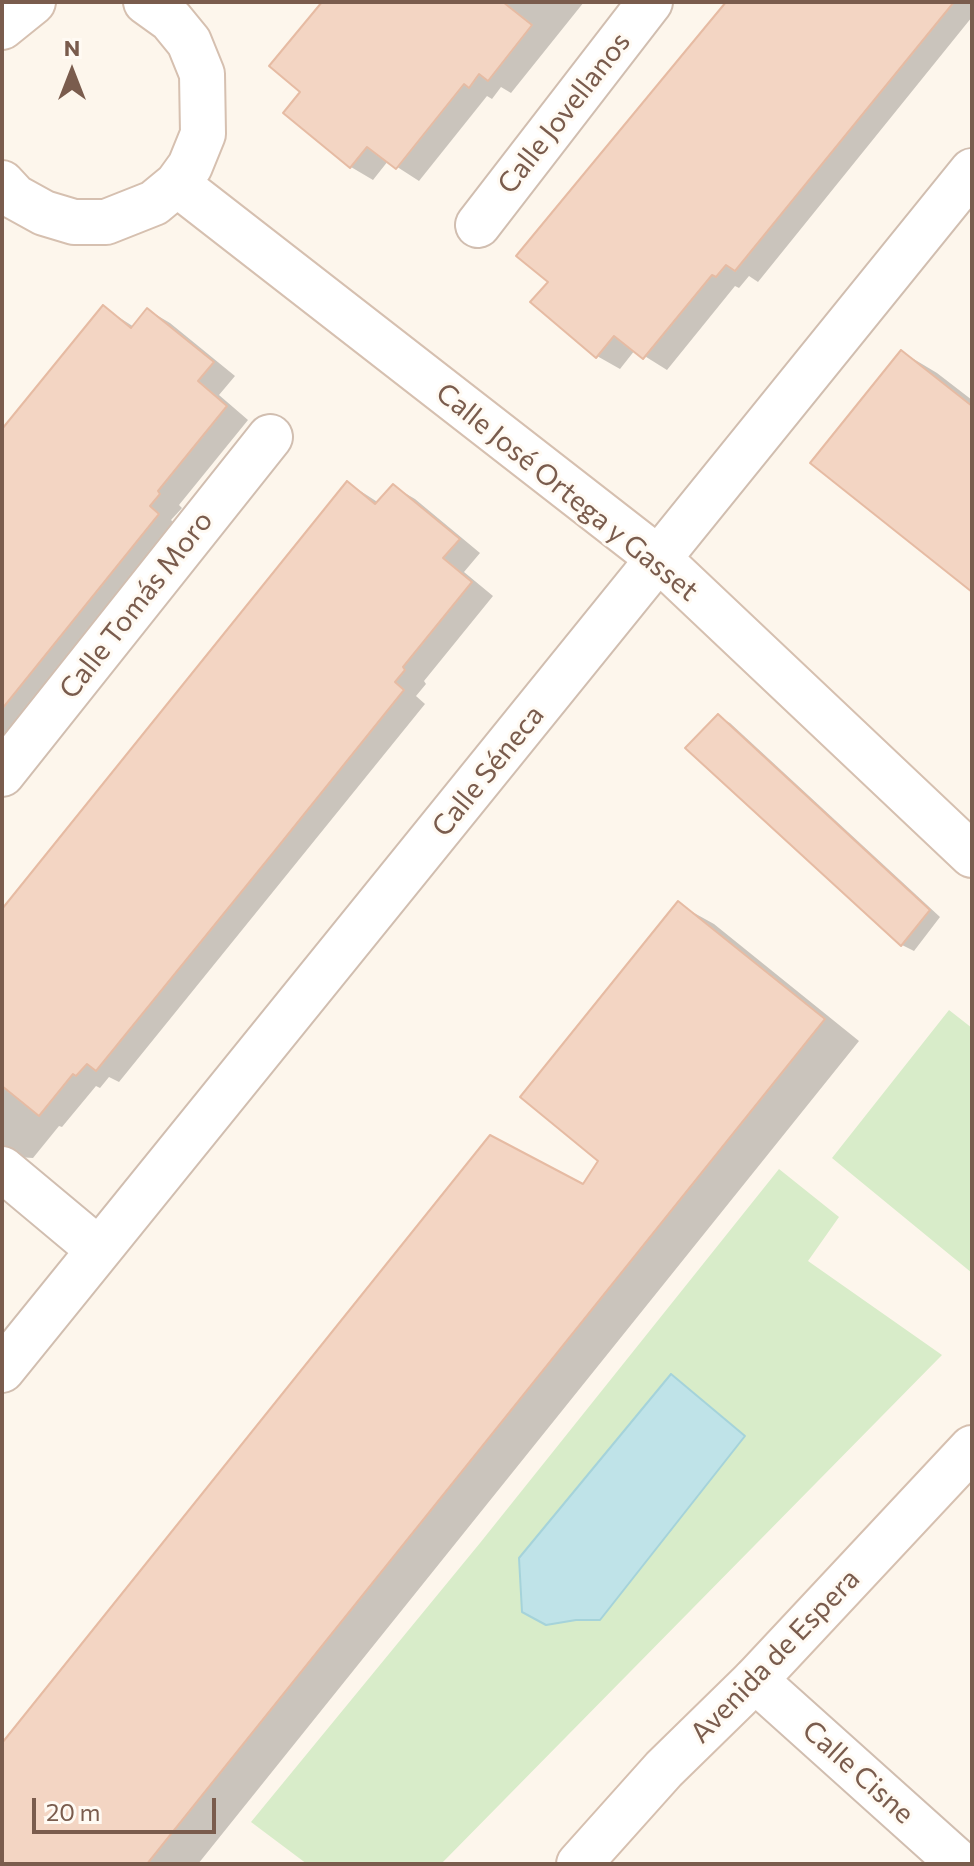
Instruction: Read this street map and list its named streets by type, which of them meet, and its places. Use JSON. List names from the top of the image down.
{
  "streets": {
    "street": [
      "Calle Jovellanos",
      "Calle José Ortega y Gasset",
      "Calle Tomás Moro",
      "Calle Séneca",
      "Avenida de Espera",
      "Calle Cisne"
    ]
  },
  "crossings": [
    ["Calle José Ortega y Gasset", "Calle Séneca"],
    ["Avenida de Espera", "Calle Cisne"]
  ],
  "scale_bar": "20 m",
  "north": "top"
}
